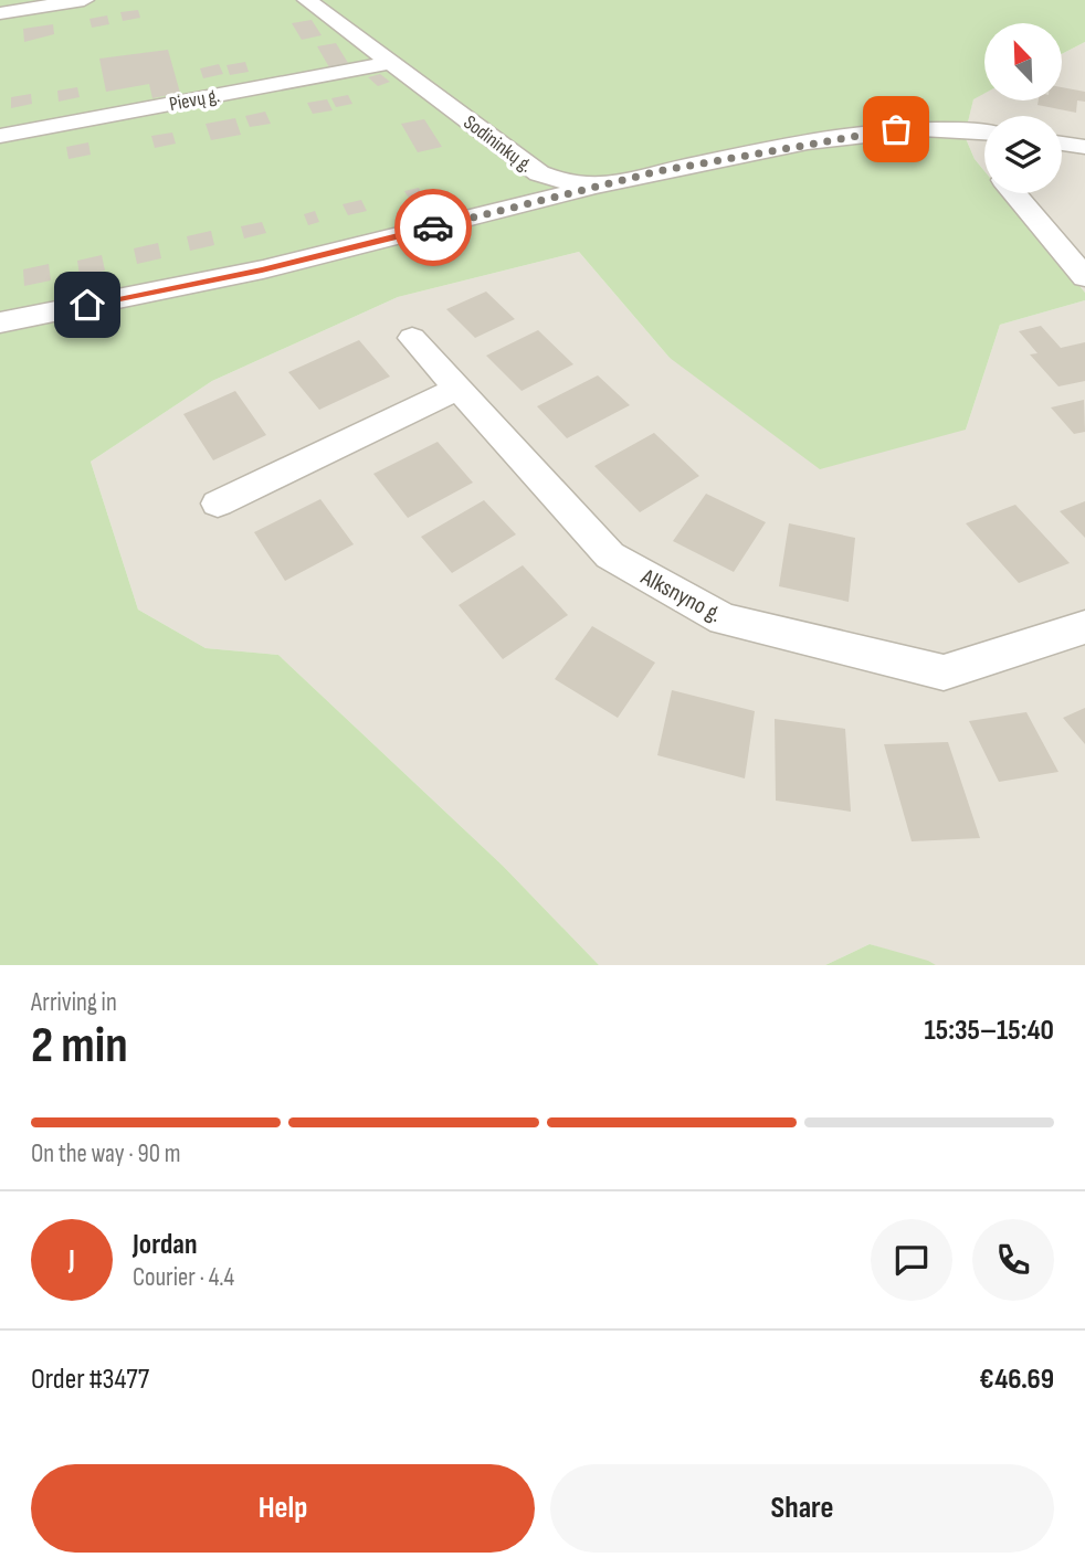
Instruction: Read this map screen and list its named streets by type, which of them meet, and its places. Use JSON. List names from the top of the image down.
{
  "streets": {
    "street": ["Pievų g.", "Sodininkų g.", "Alksnyno g."]
  },
  "crossings": [
    ["Pievų g.", "Sodininkų g."]
  ],
  "north": "top left",
  "page": {
    "heading": ["2 min", "Arriving in", "15:35–15:40"],
    "panel": [
      "Jordan",
      "Courier · 4.4",
      "Order #3477",
      "€46.69"
    ],
    "bar": "On the way · 90 m",
    "round": "J",
    "buttons": ["Help", "Share"]
  }
}
